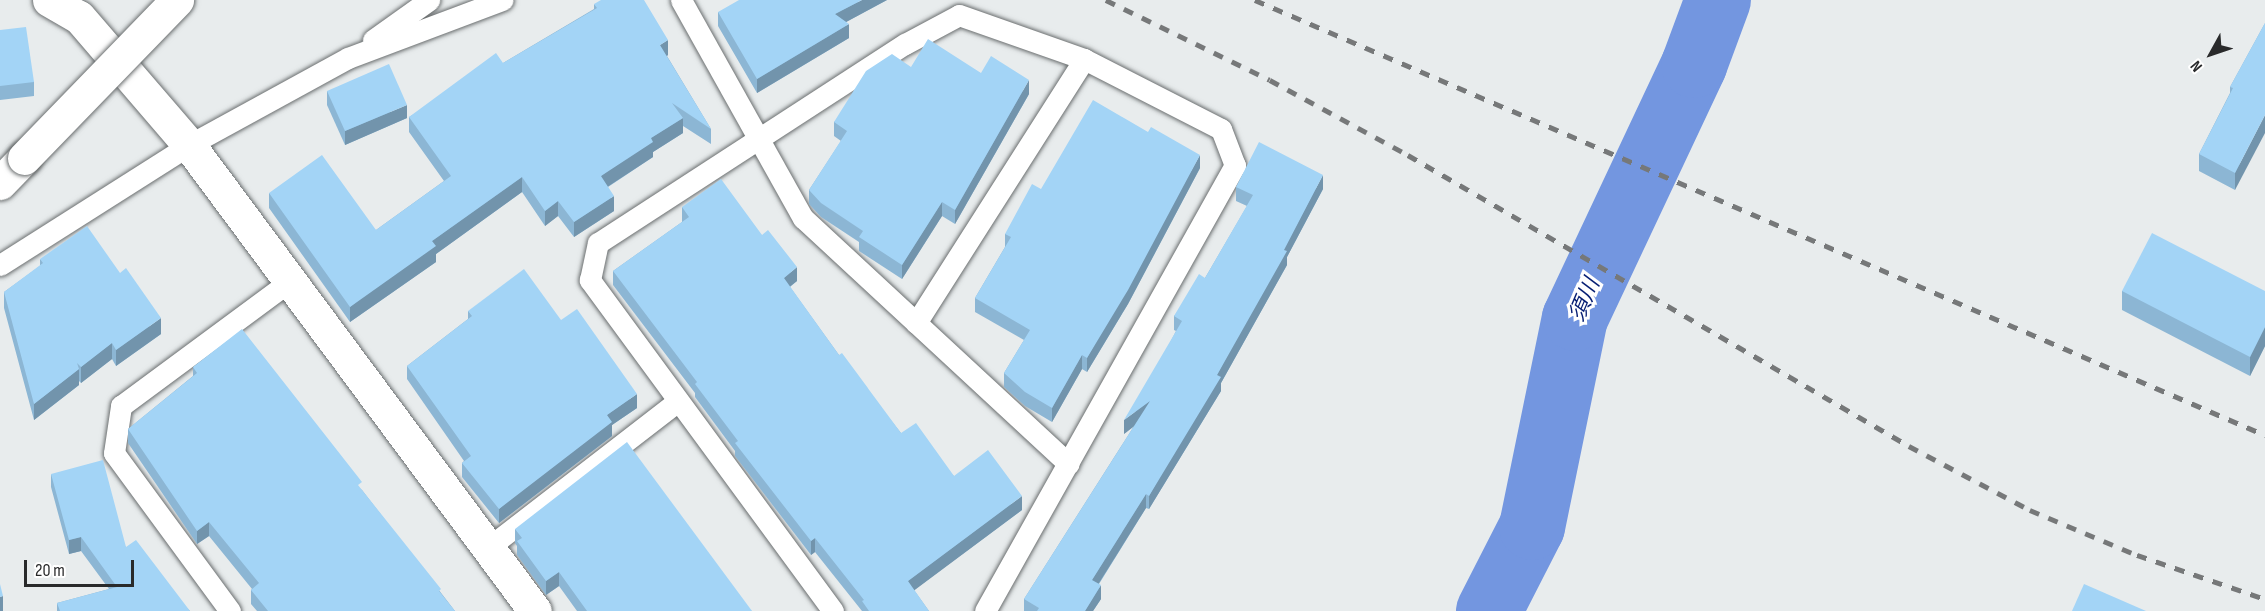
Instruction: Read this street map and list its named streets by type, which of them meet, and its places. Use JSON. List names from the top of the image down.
{
  "water": ["須川"],
  "scale_bar": "20 m",
  "north": "bottom left"
}
